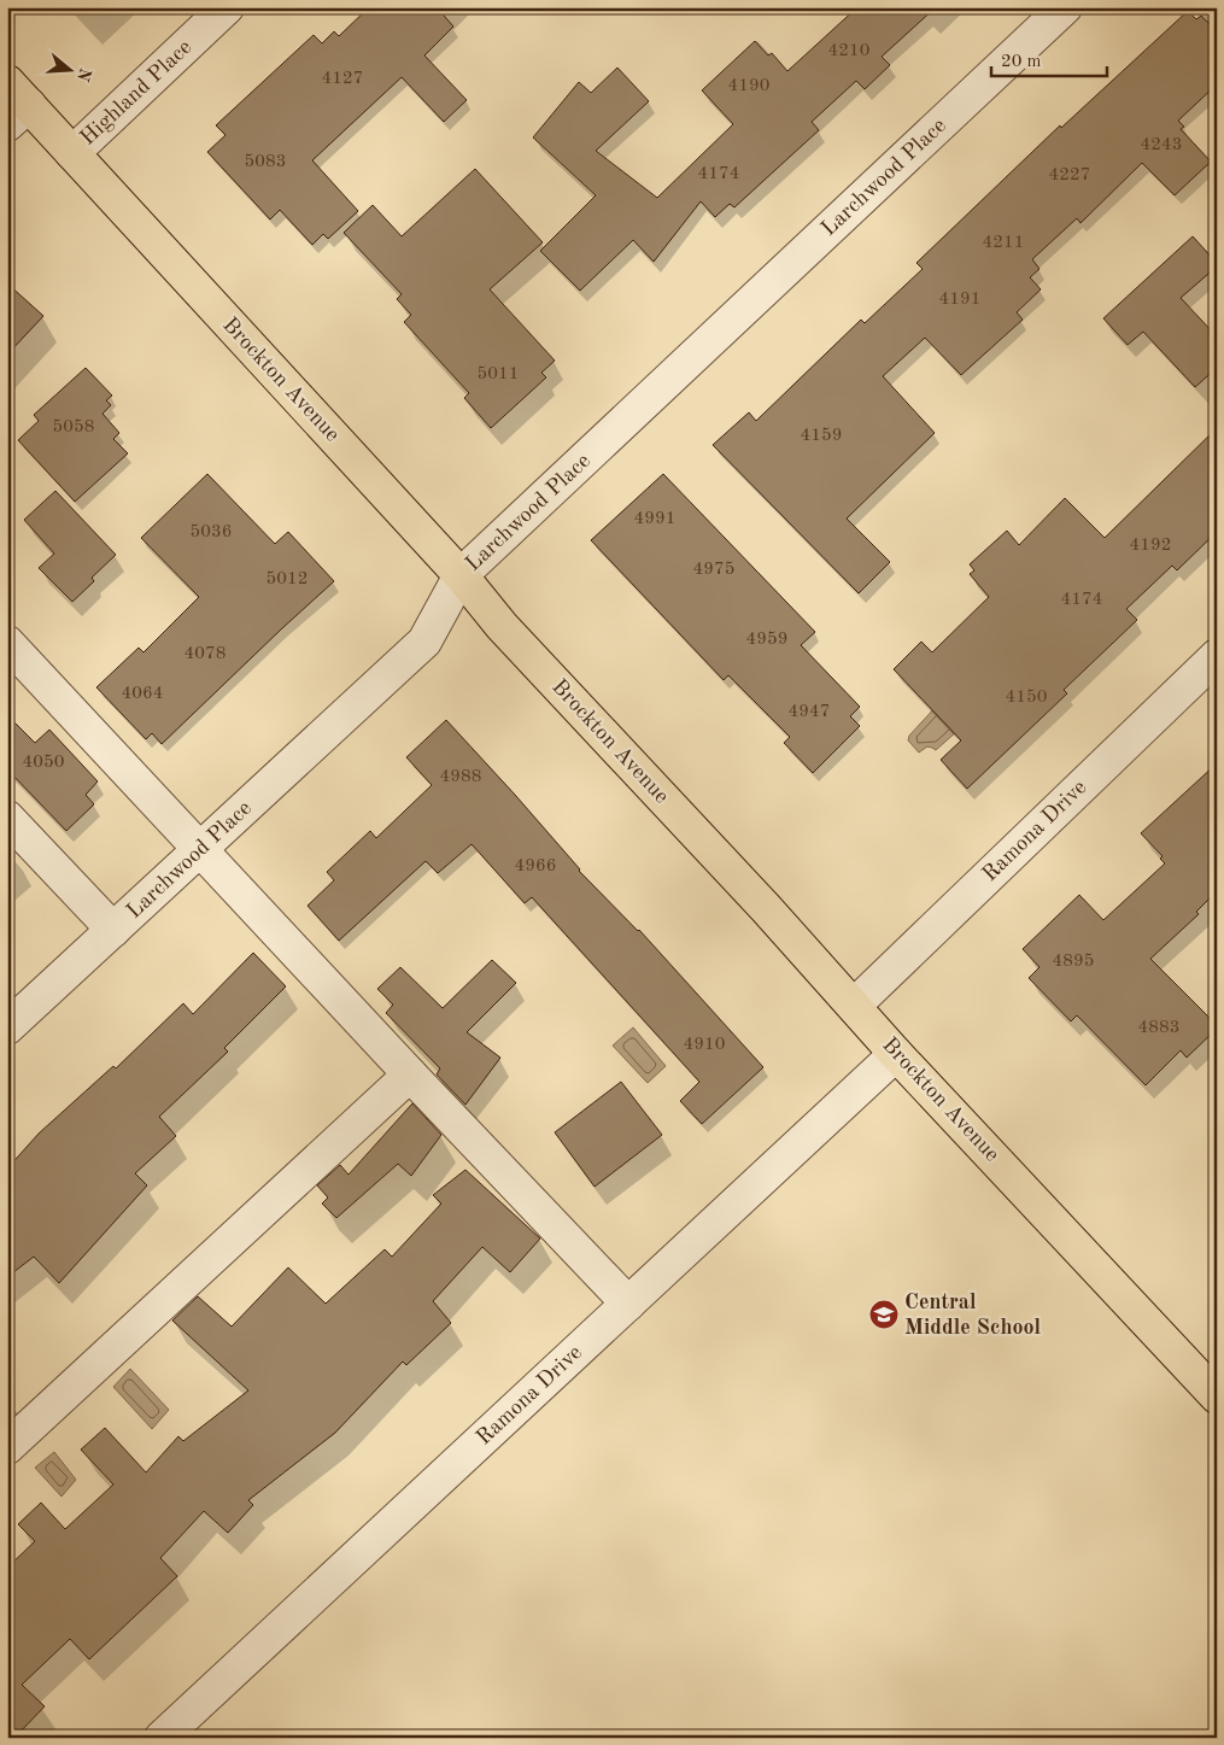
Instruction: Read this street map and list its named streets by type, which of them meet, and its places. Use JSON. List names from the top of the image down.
{
  "streets": {
    "main road": ["Brockton Avenue"],
    "street": ["Highland Place", "Larchwood Place", "Ramona Drive"]
  },
  "crossings": [
    ["Highland Place", "Brockton Avenue"],
    ["Larchwood Place", "Brockton Avenue"],
    ["Brockton Avenue", "Ramona Drive"]
  ],
  "places": {
    "school or university": ["Central Middle School"]
  },
  "house_numbers": [
    "4210",
    "4127",
    "4190",
    "4243",
    "5083",
    "4174",
    "4227",
    "4211",
    "4191",
    "5011",
    "5058",
    "4159",
    "4991",
    "5036",
    "4192",
    "4975",
    "5012",
    "4174",
    "4959",
    "4078",
    "4064",
    "4150",
    "4947",
    "4050",
    "4988",
    "4966",
    "4895",
    "4883",
    "4910"
  ],
  "scale_bar": "20 m",
  "north": "right"
}
